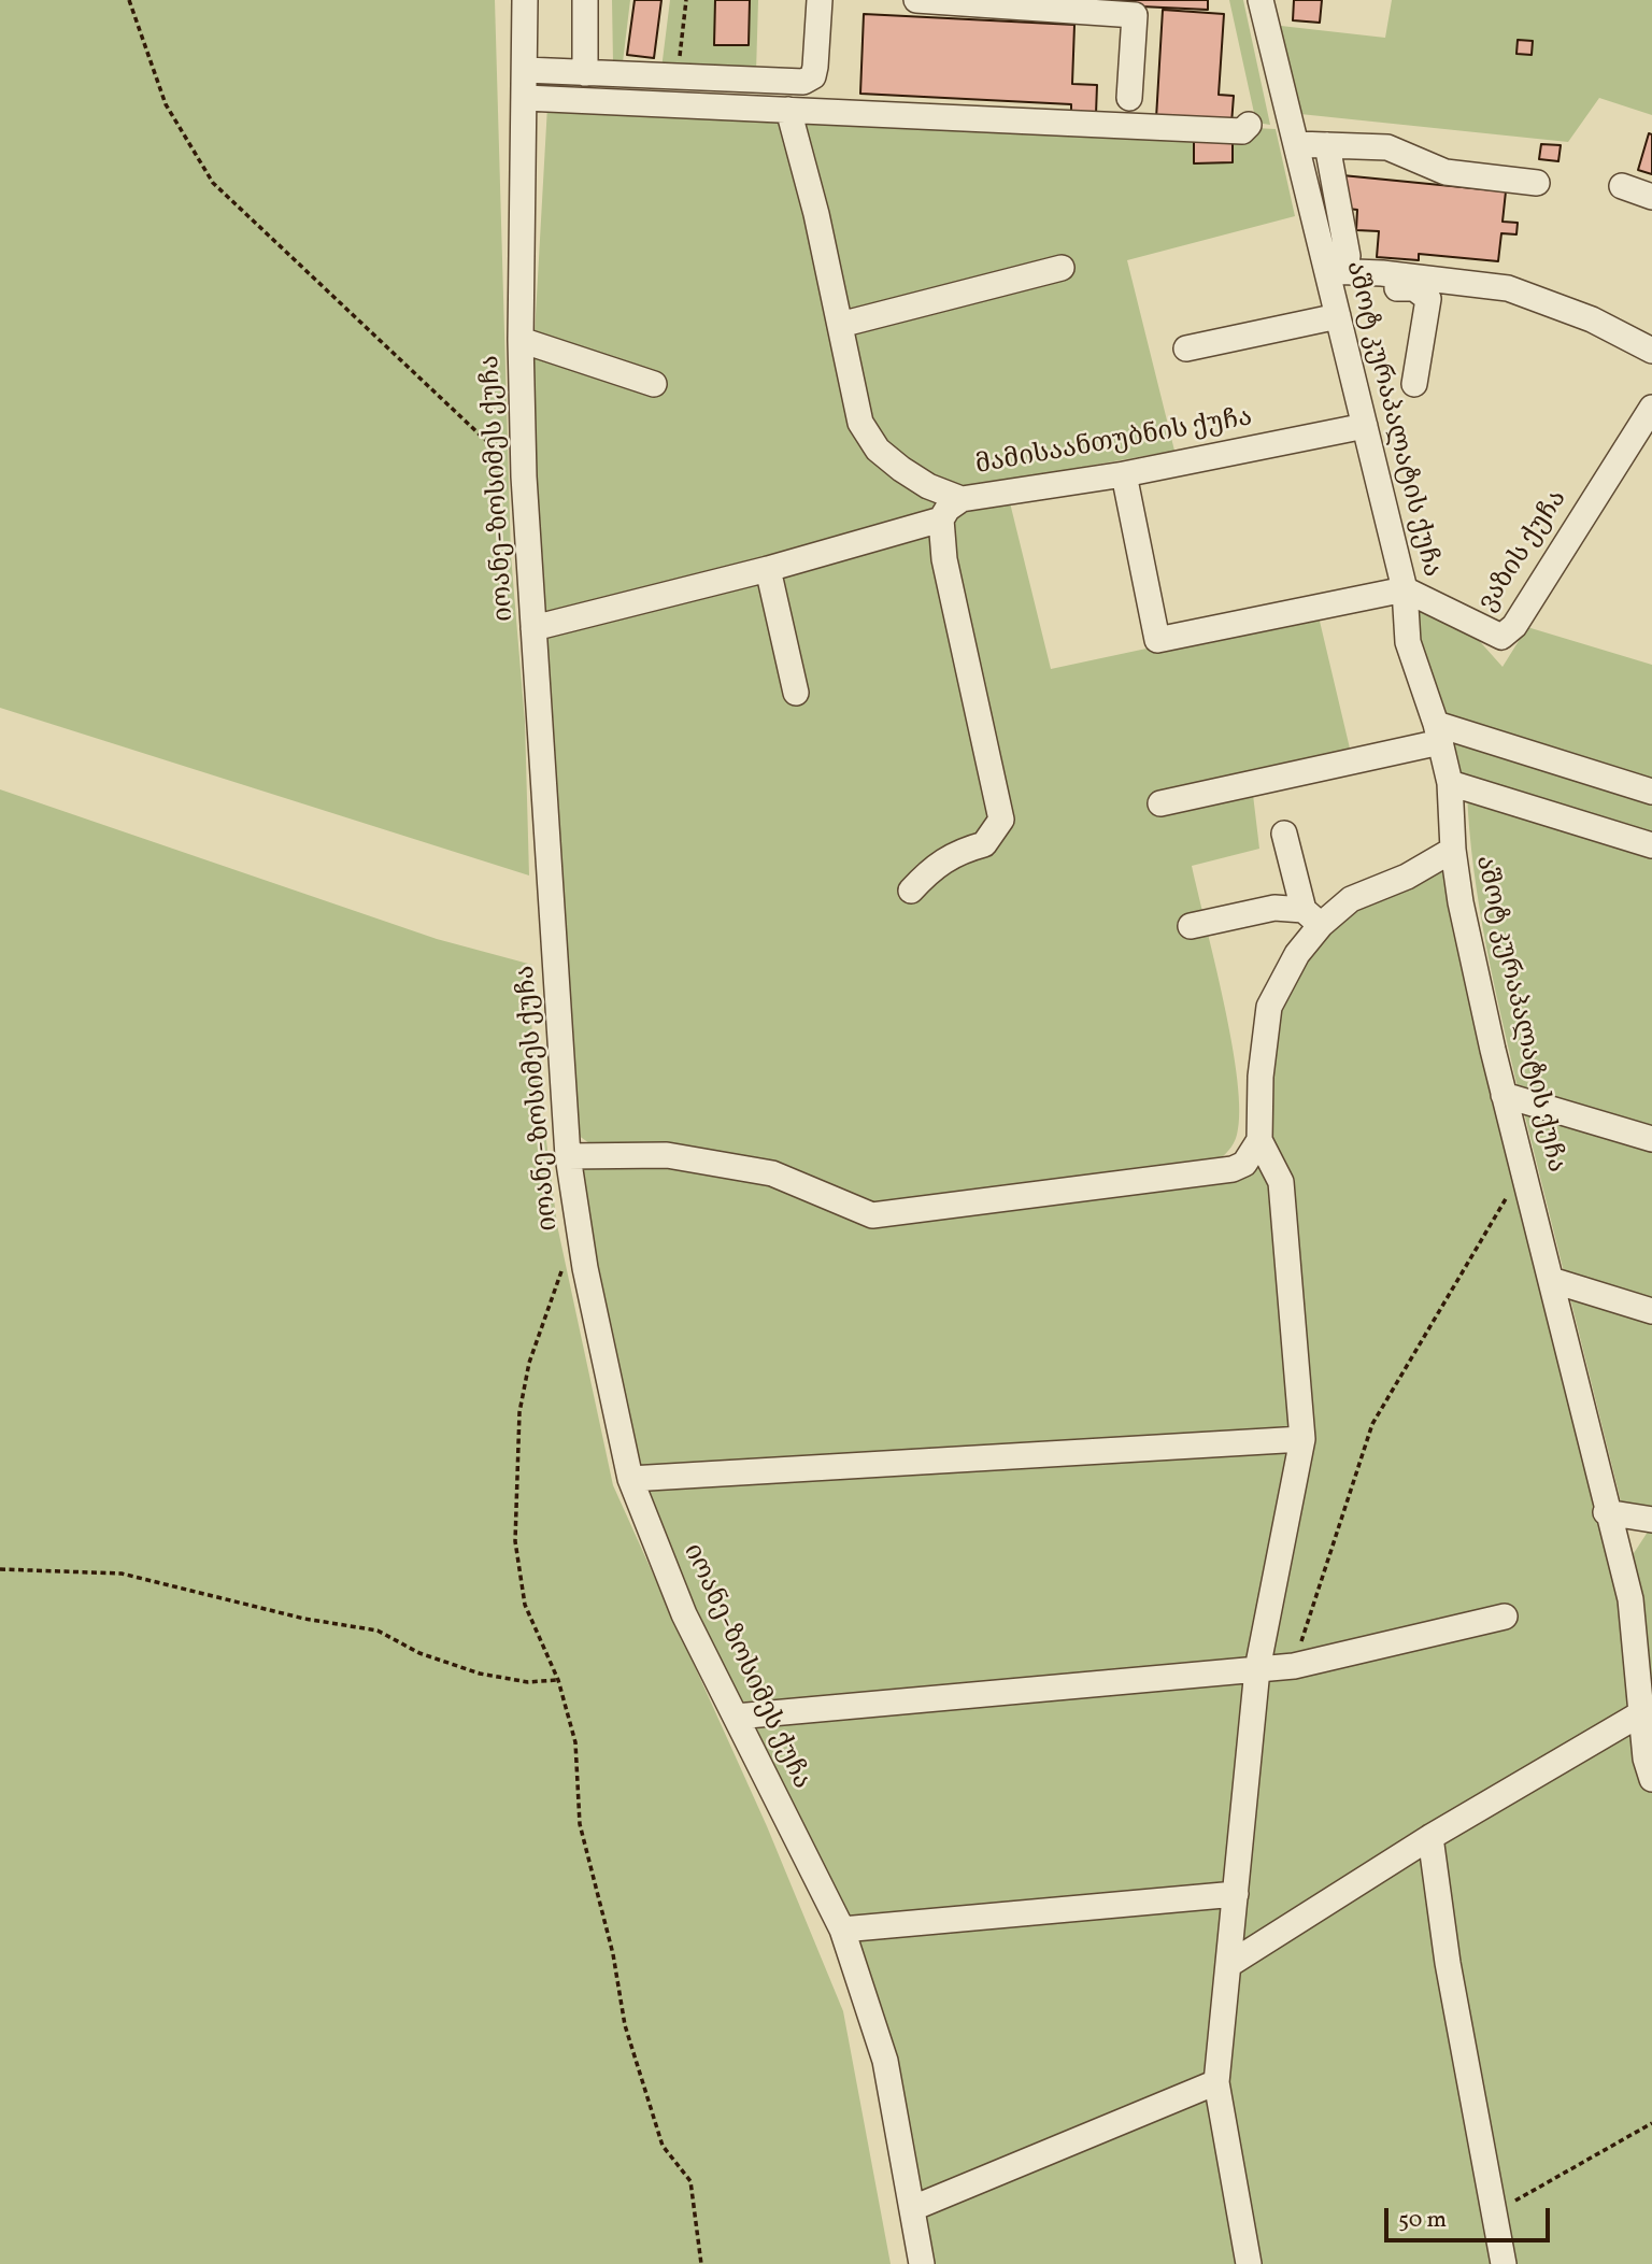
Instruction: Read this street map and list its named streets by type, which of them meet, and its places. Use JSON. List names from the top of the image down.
{
  "streets": {
    "street": [
      "აშოტ კურაპალატის ქუჩა",
      "მამისაანთუბნის ქუჩა",
      "იოანე-ზოსიმეს ქუჩა",
      "ვაზის ქუჩა"
    ]
  },
  "crossings": [
    ["აშოტ კურაპალატის ქუჩა", "მამისაანთუბნის ქუჩა"],
    ["აშოტ კურაპალატის ქუჩა", "ვაზის ქუჩა"]
  ],
  "scale_bar": "50 m"
}
